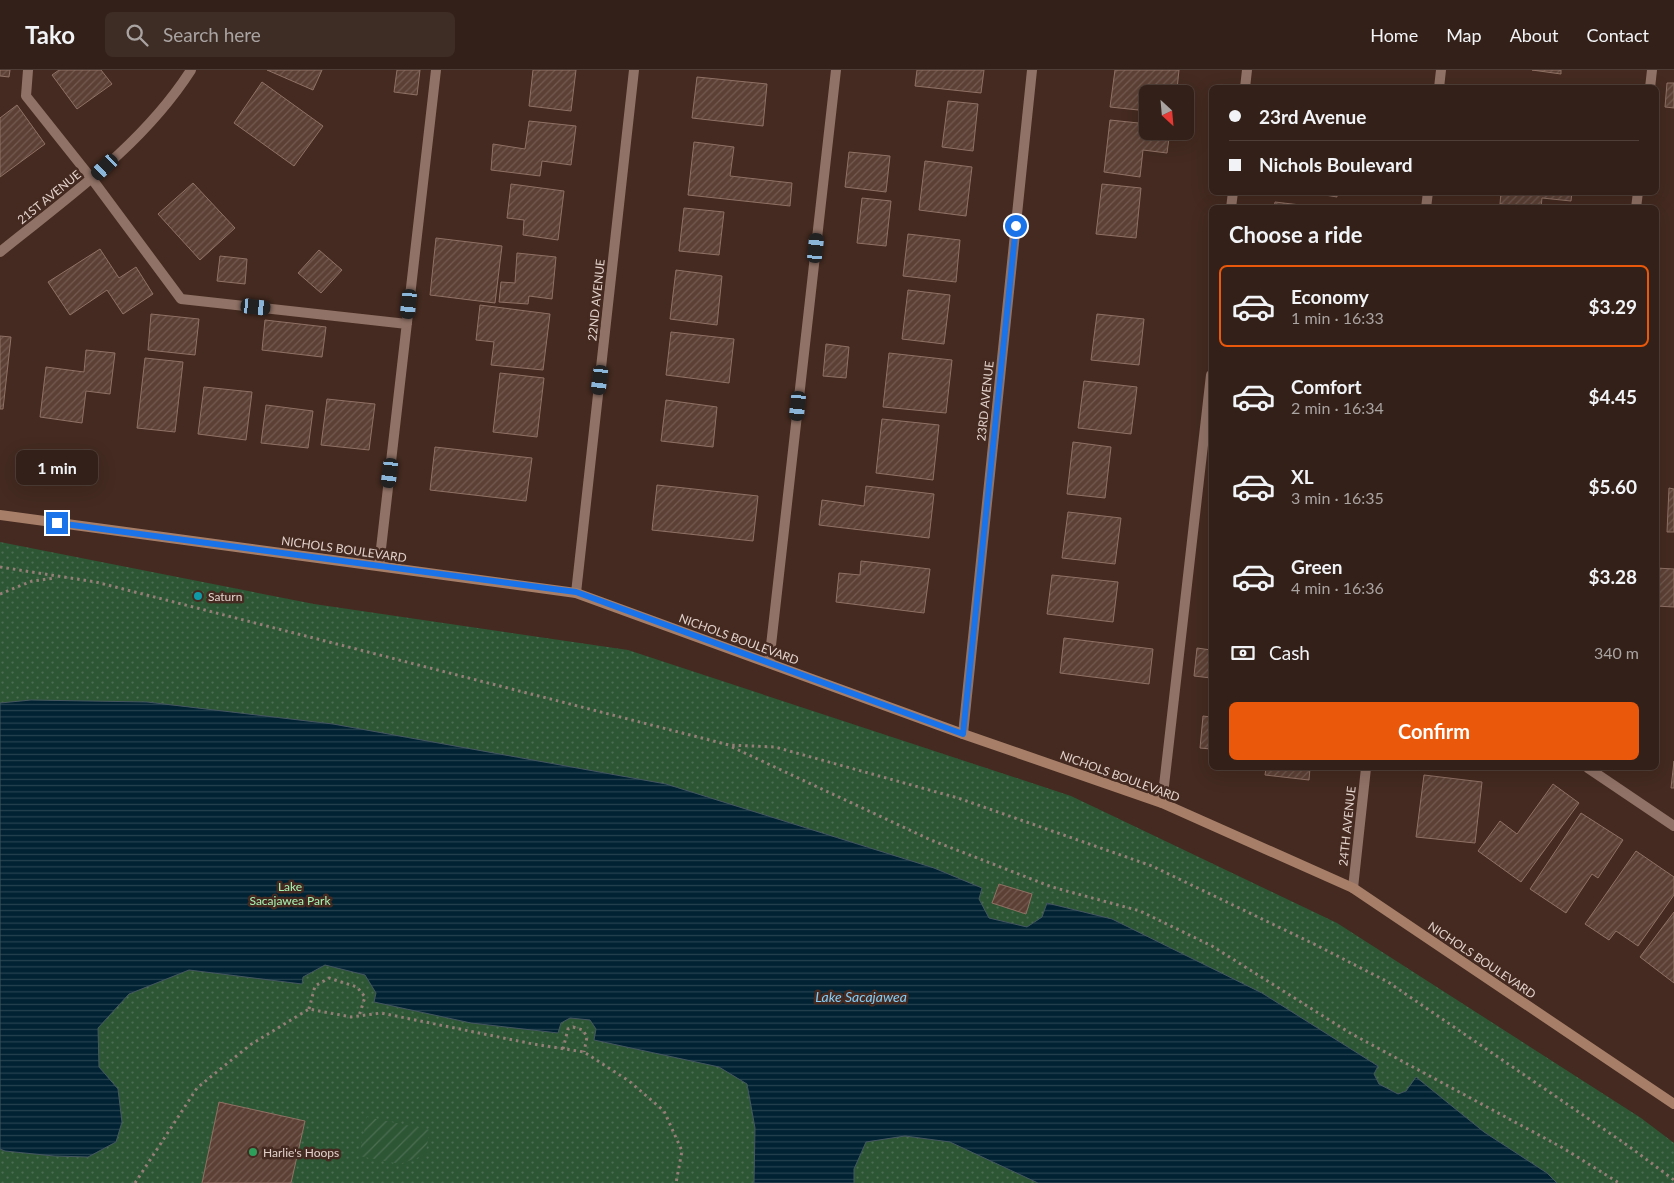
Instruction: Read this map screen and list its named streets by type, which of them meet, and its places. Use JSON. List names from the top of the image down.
{
  "streets": {
    "main road": ["NICHOLS BOULEVARD"],
    "street": [
      "21ST AVENUE",
      "22ND AVENUE",
      "23RD AVENUE",
      "24TH AVENUE"
    ]
  },
  "crossings": [
    ["22ND AVENUE", "NICHOLS BOULEVARD"],
    ["23RD AVENUE", "NICHOLS BOULEVARD"],
    ["NICHOLS BOULEVARD", "24TH AVENUE"]
  ],
  "water": ["Lake Sacajawea"],
  "parks": ["Lake Sacajawea Park"],
  "places": ["Saturn", "Harlie's Hoops"],
  "north": "bottom right",
  "page": {
    "header": "Tako",
    "search": "Search here",
    "nav": [
      "Home",
      "Map",
      "About",
      "Contact"
    ],
    "banner": ["23rd Avenue", "Nichols Boulevard"],
    "heading": "Choose a ride",
    "list": [
      {
        "name": "Economy",
        "note": "1 min · 16:33",
        "value": "$3.29"
      },
      {
        "name": "Comfort",
        "note": "2 min · 16:34",
        "value": "$4.45"
      },
      {
        "name": "XL",
        "note": "3 min · 16:35",
        "value": "$5.60"
      },
      {
        "name": "Green",
        "note": "4 min · 16:36",
        "value": "$3.28"
      }
    ],
    "bubble": "1 min",
    "pay": ["Cash", "340 m"],
    "buttons": "Confirm"
  }
}
